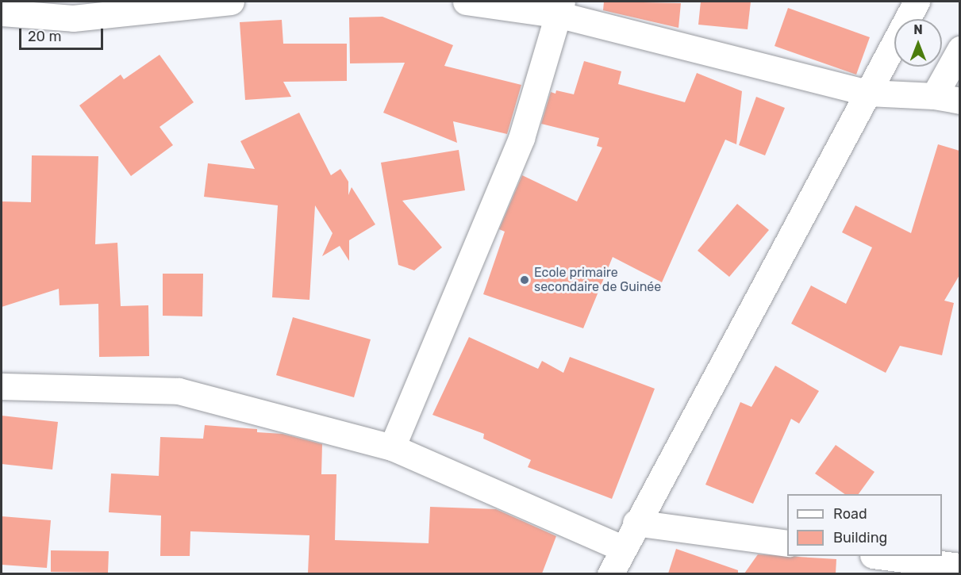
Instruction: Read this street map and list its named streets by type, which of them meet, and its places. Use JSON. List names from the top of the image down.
{
  "places": ["Ecole primaire secondaire de Guinée"],
  "legend": ["Road", "Building"],
  "scale_bar": "20 m",
  "north": "top"
}
